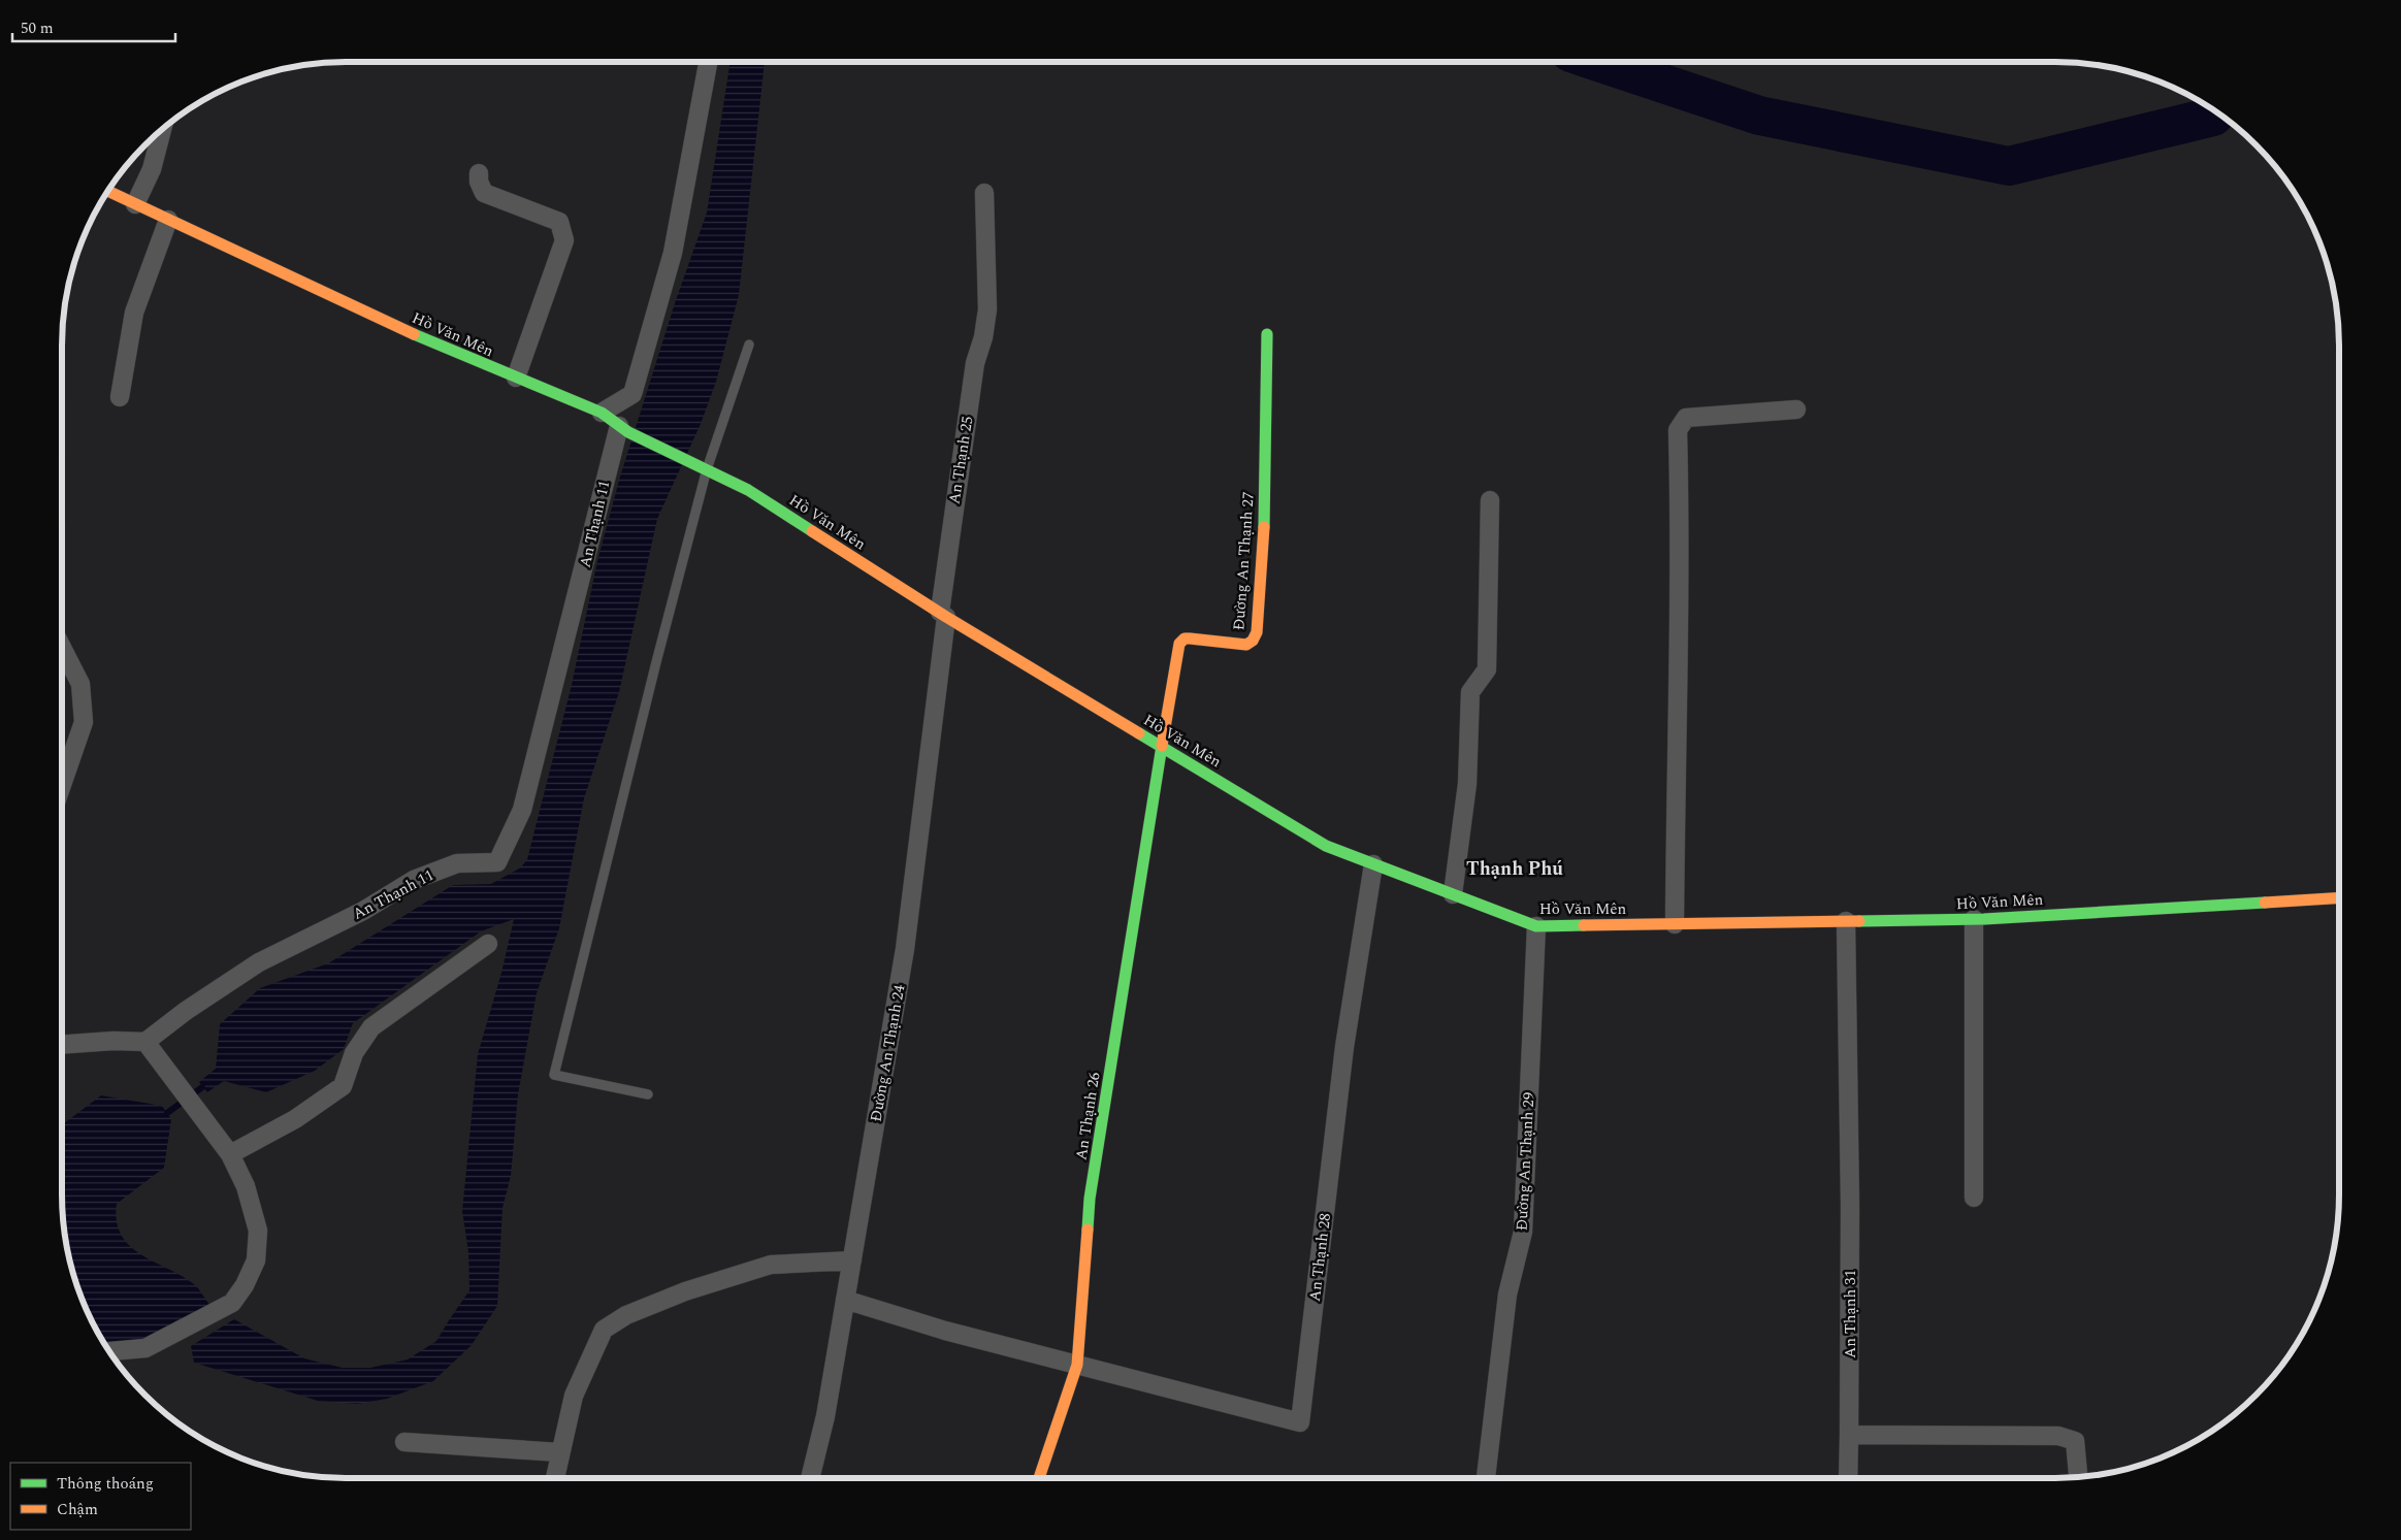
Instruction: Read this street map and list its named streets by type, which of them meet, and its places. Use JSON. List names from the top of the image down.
{
  "streets": {
    "street": [
      "Hồ Văn Mên",
      "An Thạnh 25",
      "An Thạnh 11",
      "Đường An Thạnh 27",
      "Đường An Thạnh 24",
      "An Thạnh 26",
      "Đường An Thạnh 29",
      "An Thạnh 28",
      "An Thạnh 31"
    ]
  },
  "crossings": [
    ["Hồ Văn Mên", "An Thạnh 25"],
    ["Hồ Văn Mên", "An Thạnh 11"],
    ["Hồ Văn Mên", "Đường An Thạnh 27"],
    ["Hồ Văn Mên", "Đường An Thạnh 24"],
    ["Hồ Văn Mên", "An Thạnh 26"],
    ["Hồ Văn Mên", "Đường An Thạnh 29"],
    ["Hồ Văn Mên", "An Thạnh 28"],
    ["Hồ Văn Mên", "An Thạnh 31"],
    ["An Thạnh 25", "Đường An Thạnh 24"],
    ["Đường An Thạnh 27", "An Thạnh 26"],
    ["An Thạnh 26", "An Thạnh 28"]
  ],
  "districts": ["Thạnh Phú"],
  "legend": ["Thông thoáng", "Chậm"],
  "scale_bar": "50 m"
}
